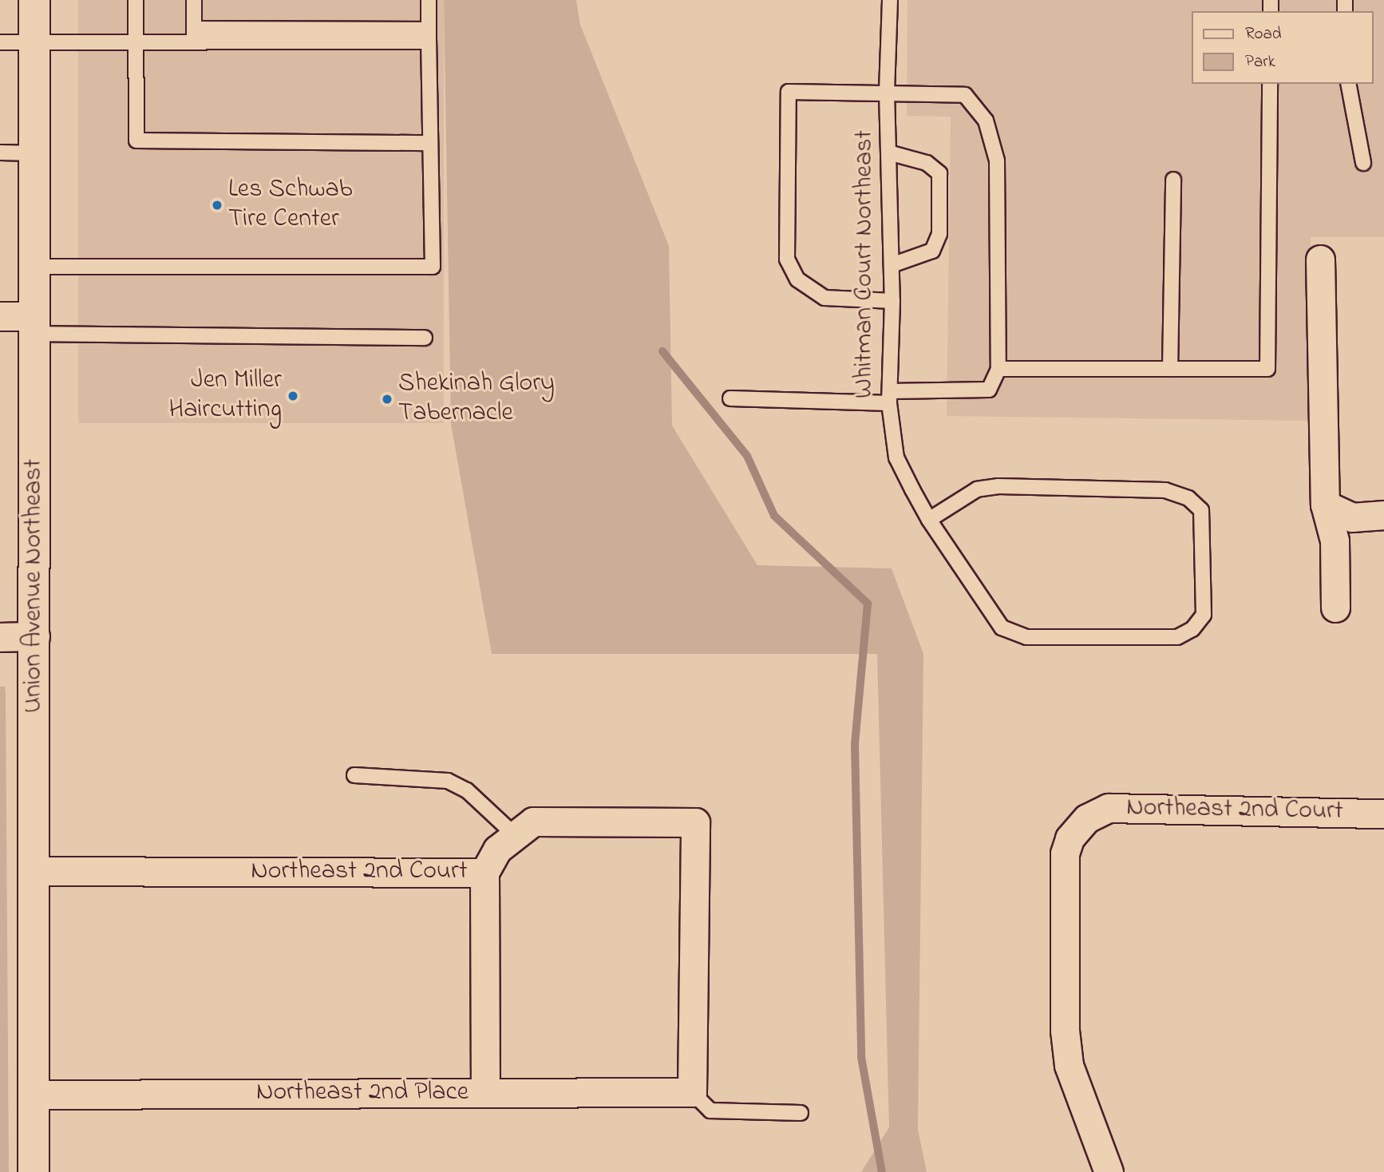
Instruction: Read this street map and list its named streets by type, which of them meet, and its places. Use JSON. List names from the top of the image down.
{
  "streets": {
    "street": ["Union Avenue Northeast", "Northeast 2nd Court", "Northeast 2nd Place"],
    "lane": ["Whitman Court Northeast"]
  },
  "crossings": [
    ["Union Avenue Northeast", "Northeast 2nd Court"],
    ["Union Avenue Northeast", "Northeast 2nd Place"],
    ["Northeast 2nd Court", "Northeast 2nd Place"]
  ],
  "places": ["Les Schwab Tire Center", "Jen Miller Haircutting", "Shekinah Glory Tabernacle"],
  "legend": ["Road", "Park"]
}
